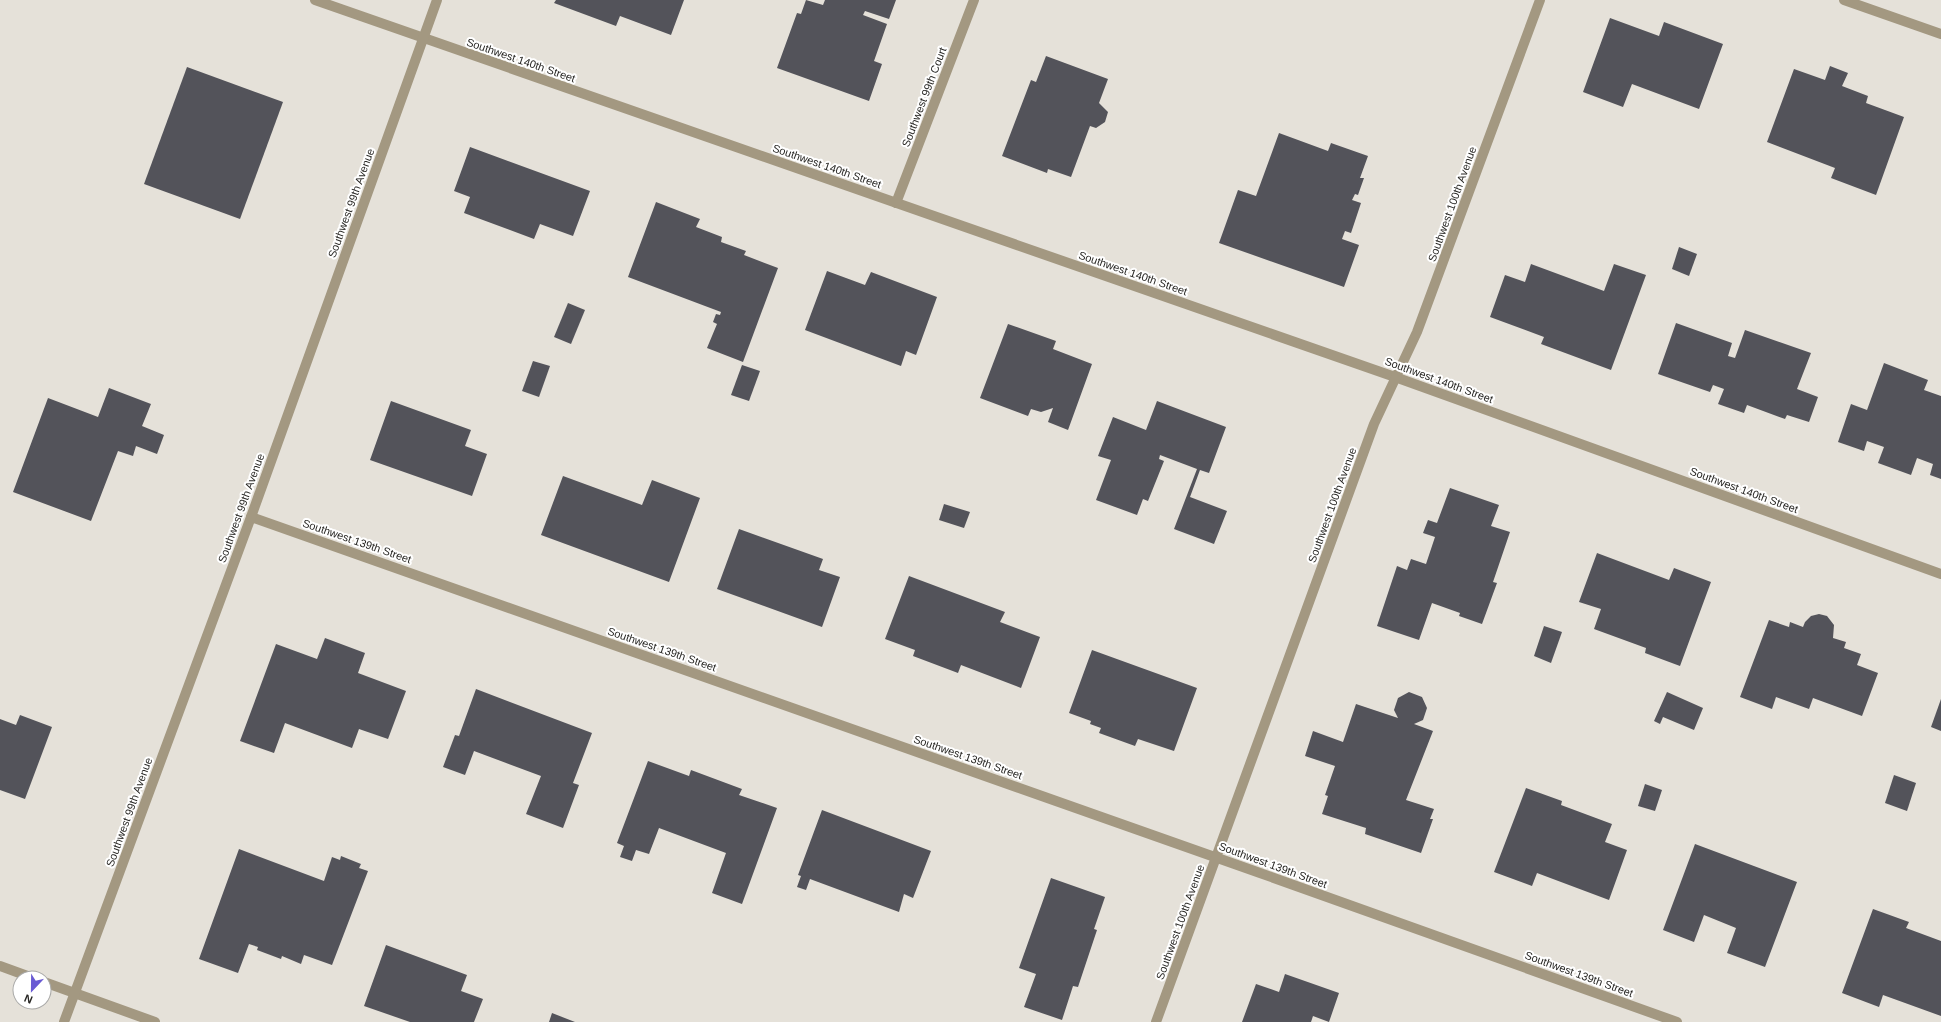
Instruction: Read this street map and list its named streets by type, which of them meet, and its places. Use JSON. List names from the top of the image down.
{
  "streets": {
    "street": [
      "Southwest 140th Street",
      "Southwest 99th Court",
      "Southwest 99th Avenue",
      "Southwest 100th Avenue",
      "Southwest 139th Street"
    ]
  },
  "crossings": [
    ["Southwest 140th Street", "Southwest 99th Court"],
    ["Southwest 140th Street", "Southwest 99th Avenue"],
    ["Southwest 140th Street", "Southwest 100th Avenue"],
    ["Southwest 99th Avenue", "Southwest 139th Street"],
    ["Southwest 100th Avenue", "Southwest 139th Street"]
  ],
  "north": "bottom"
}
